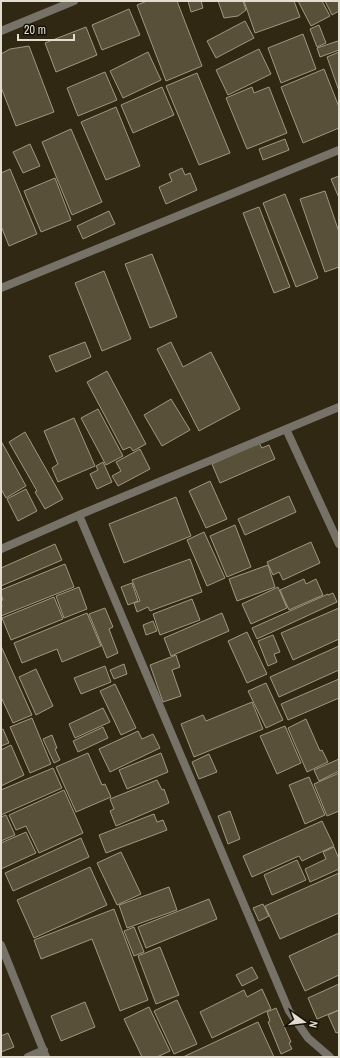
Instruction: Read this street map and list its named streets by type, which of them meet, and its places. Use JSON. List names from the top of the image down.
{
  "scale_bar": "20 m",
  "north": "right"
}
